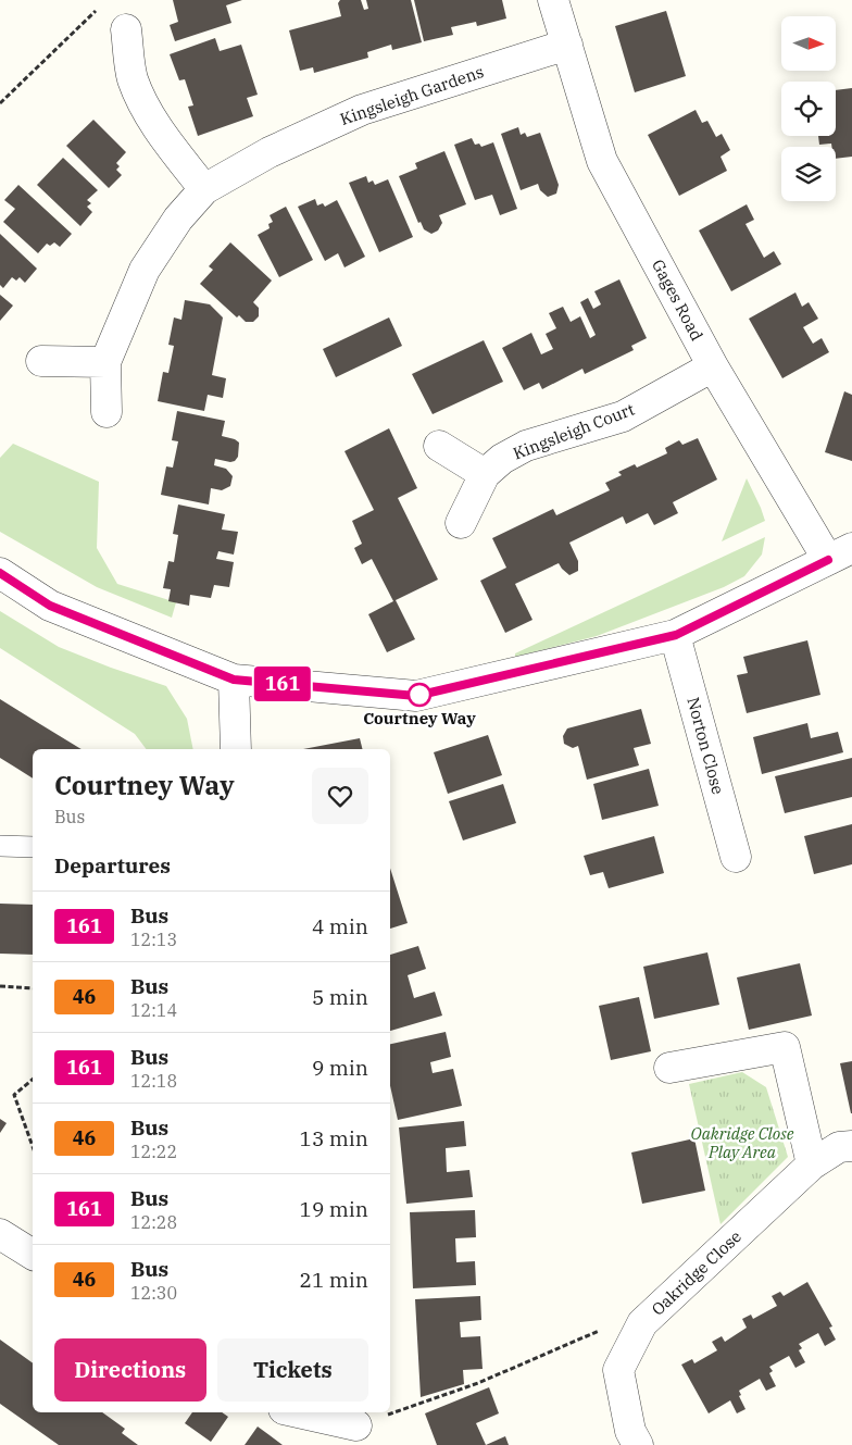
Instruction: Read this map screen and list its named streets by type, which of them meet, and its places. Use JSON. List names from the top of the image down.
{
  "streets": {
    "street": [
      "Kingsleigh Gardens",
      "Gages Road",
      "Kingsleigh Court",
      "Norton Close",
      "Oakridge Close"
    ]
  },
  "crossings": [
    ["Kingsleigh Gardens", "Gages Road"],
    ["Gages Road", "Kingsleigh Court"]
  ],
  "parks": ["Oakridge Close Play Area"],
  "places": ["Courtney Way"],
  "lines": ["bus line 161"],
  "north": "right",
  "page": {
    "on_map": "161",
    "heading": [
      ["Courtney Way", "Bus"],
      "Departures"
    ],
    "list": [
      {
        "mark": "161",
        "name": "Bus",
        "note": "12:13",
        "value": "4 min"
      },
      {
        "mark": "46",
        "name": "Bus",
        "note": "12:14",
        "value": "5 min"
      },
      {
        "mark": "161",
        "name": "Bus",
        "note": "12:18",
        "value": "9 min"
      },
      {
        "mark": "46",
        "name": "Bus",
        "note": "12:22",
        "value": "13 min"
      },
      {
        "mark": "161",
        "name": "Bus",
        "note": "12:28",
        "value": "19 min"
      },
      {
        "mark": "46",
        "name": "Bus",
        "note": "12:30",
        "value": "21 min"
      }
    ],
    "buttons": ["Directions", "Tickets"]
  }
}
